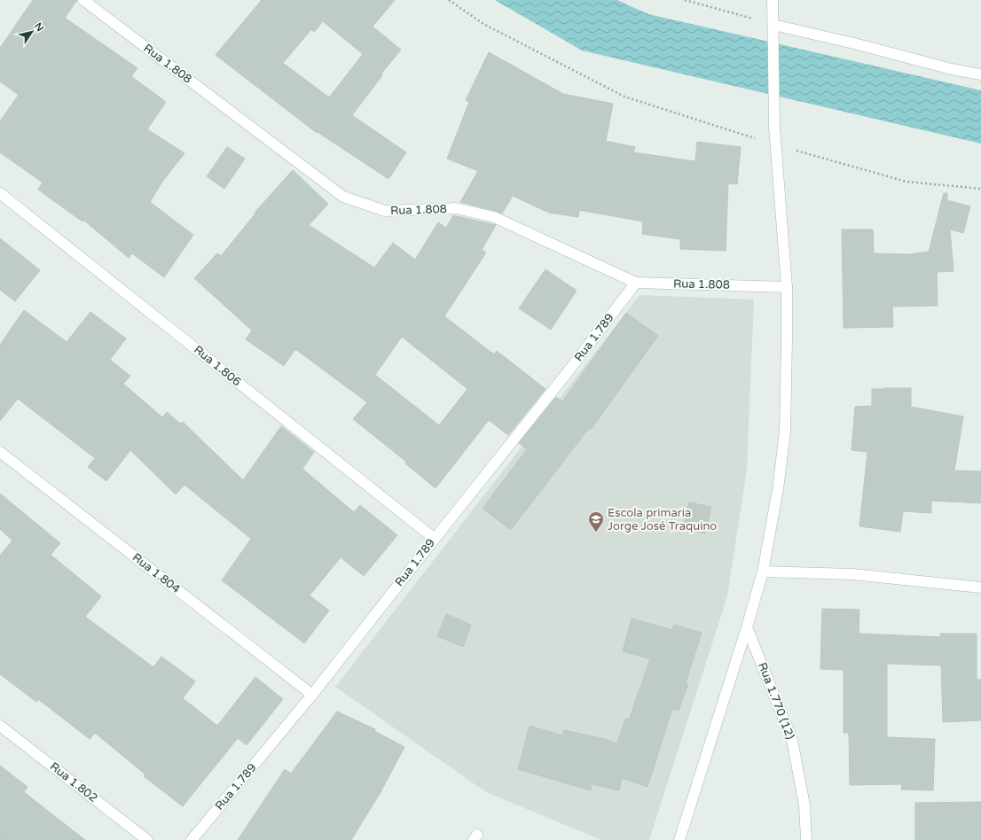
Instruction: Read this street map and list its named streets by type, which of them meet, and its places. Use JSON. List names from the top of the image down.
{
  "streets": {
    "street": [
      "Rua 1.808",
      "Rua 1.789",
      "Rua 1.806",
      "Rua 1.804",
      "Rua 1.770 (12)",
      "Rua 1.802"
    ]
  },
  "crossings": [
    ["Rua 1.808", "Rua 1.789"],
    ["Rua 1.789", "Rua 1.806"],
    ["Rua 1.789", "Rua 1.804"]
  ],
  "places": {
    "school or university": ["Escola primaria Jorge José Traquino"]
  },
  "north": "top right"
}
